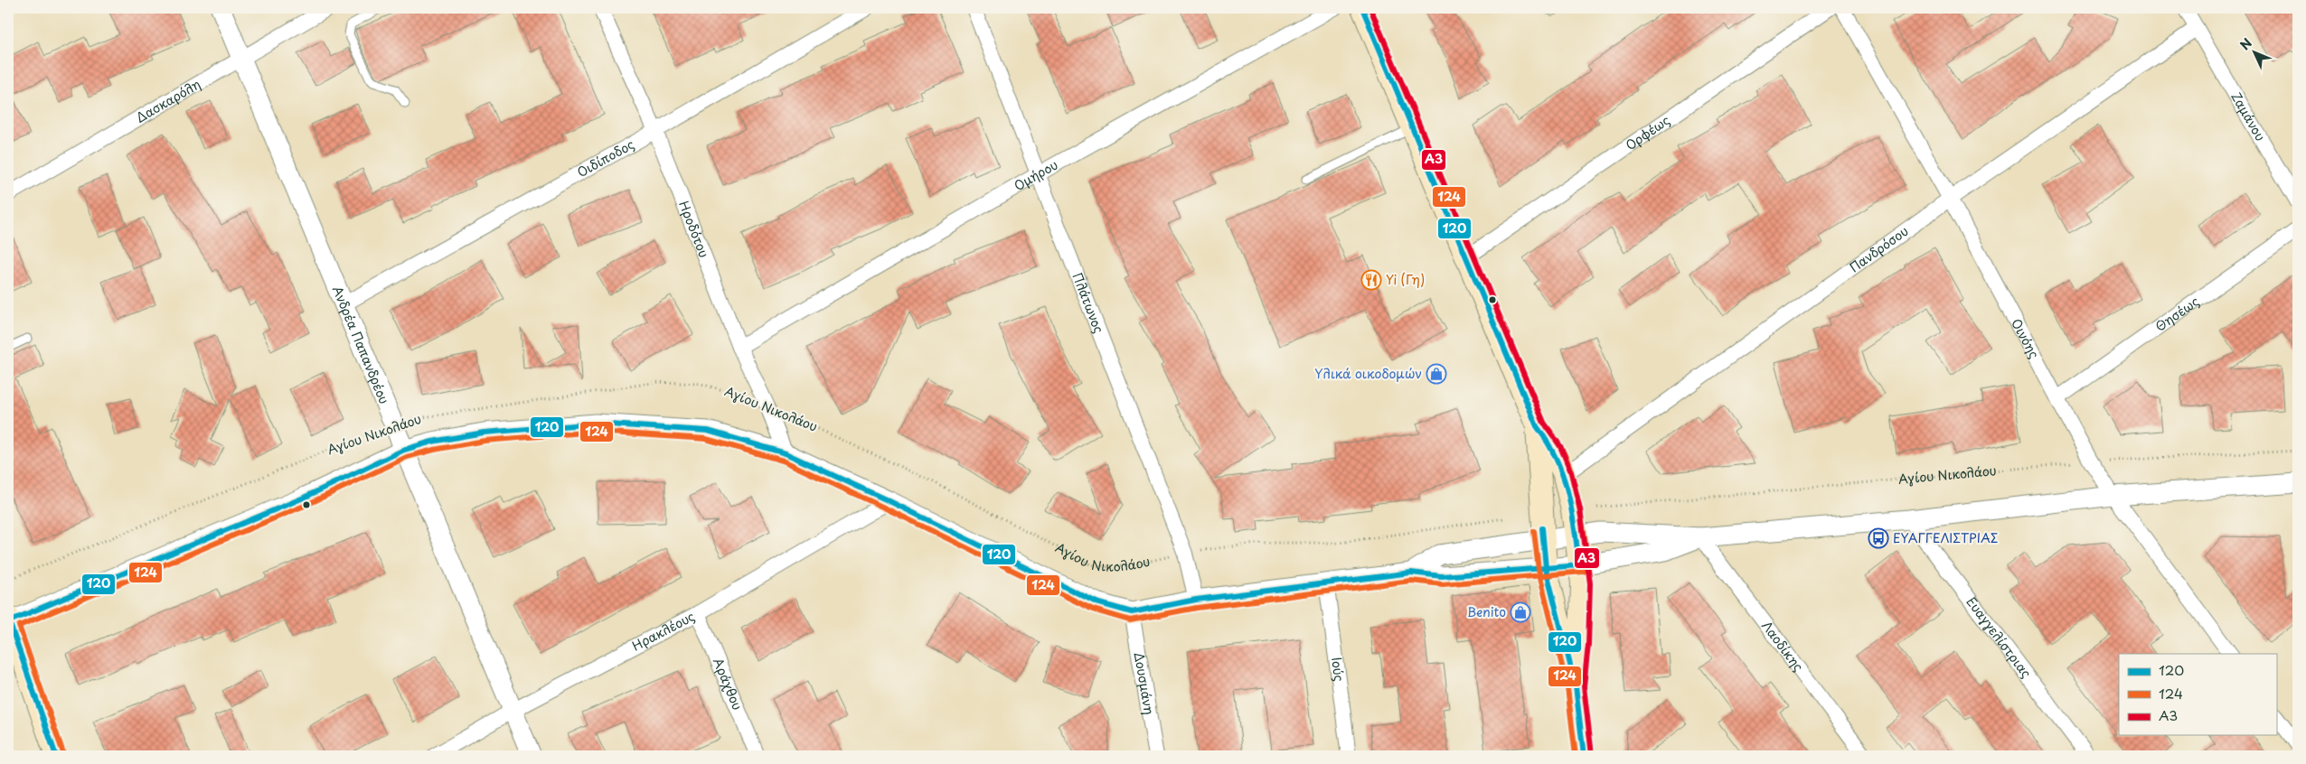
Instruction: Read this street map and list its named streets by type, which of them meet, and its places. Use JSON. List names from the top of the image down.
{
  "streets": {
    "street": [
      "Δασκαρόλη",
      "Ζαμάνου",
      "Ορφέως",
      "Οιδίποδος",
      "Ομήρου",
      "Ηροδότου",
      "Πανδρόσου",
      "Πλάτωνος",
      "Θησέως",
      "Οινόης",
      "Ανδρέα Παπανδρέου",
      "Αγίου Νικολάου",
      "Ηρακλέους",
      "Ευαγγελίστριας",
      "Λαοδίκης",
      "Ιούς",
      "Δουσμάνη",
      "Αράχθου"
    ]
  },
  "crossings": [
    ["Δασκαρόλη", "Ανδρέα Παπανδρέου"],
    ["Ζαμάνου", "Πανδρόσου"],
    ["Οιδίποδος", "Ηροδότου"],
    ["Οιδίποδος", "Ανδρέα Παπανδρέου"],
    ["Ομήρου", "Ηροδότου"],
    ["Ομήρου", "Πλάτωνος"],
    ["Ηροδότου", "Αγίου Νικολάου"],
    ["Πανδρόσου", "Οινόης"],
    ["Πλάτωνος", "Αγίου Νικολάου"],
    ["Θησέως", "Οινόης"],
    ["Οινόης", "Αγίου Νικολάου"],
    ["Ανδρέα Παπανδρέου", "Αγίου Νικολάου"],
    ["Ανδρέα Παπανδρέου", "Ηρακλέους"],
    ["Αγίου Νικολάου", "Ηρακλέους"],
    ["Αγίου Νικολάου", "Ευαγγελίστριας"],
    ["Αγίου Νικολάου", "Λαοδίκης"],
    ["Αγίου Νικολάου", "Ιούς"],
    ["Αγίου Νικολάου", "Δουσμάνη"],
    ["Ηρακλέους", "Αράχθου"]
  ],
  "places": {
    "restaurant": ["Yi (Γη)"],
    "shop": ["Υλικά οικοδομών", "Benito"],
    "bus stop": ["ΕΥΑΓΓΕΛΙΣΤΡΙΑΣ"]
  },
  "lines": ["transit line 120", "transit line 124", "transit line Α3"],
  "legend": ["120", "124", "Α3"],
  "north": "top left"
}
